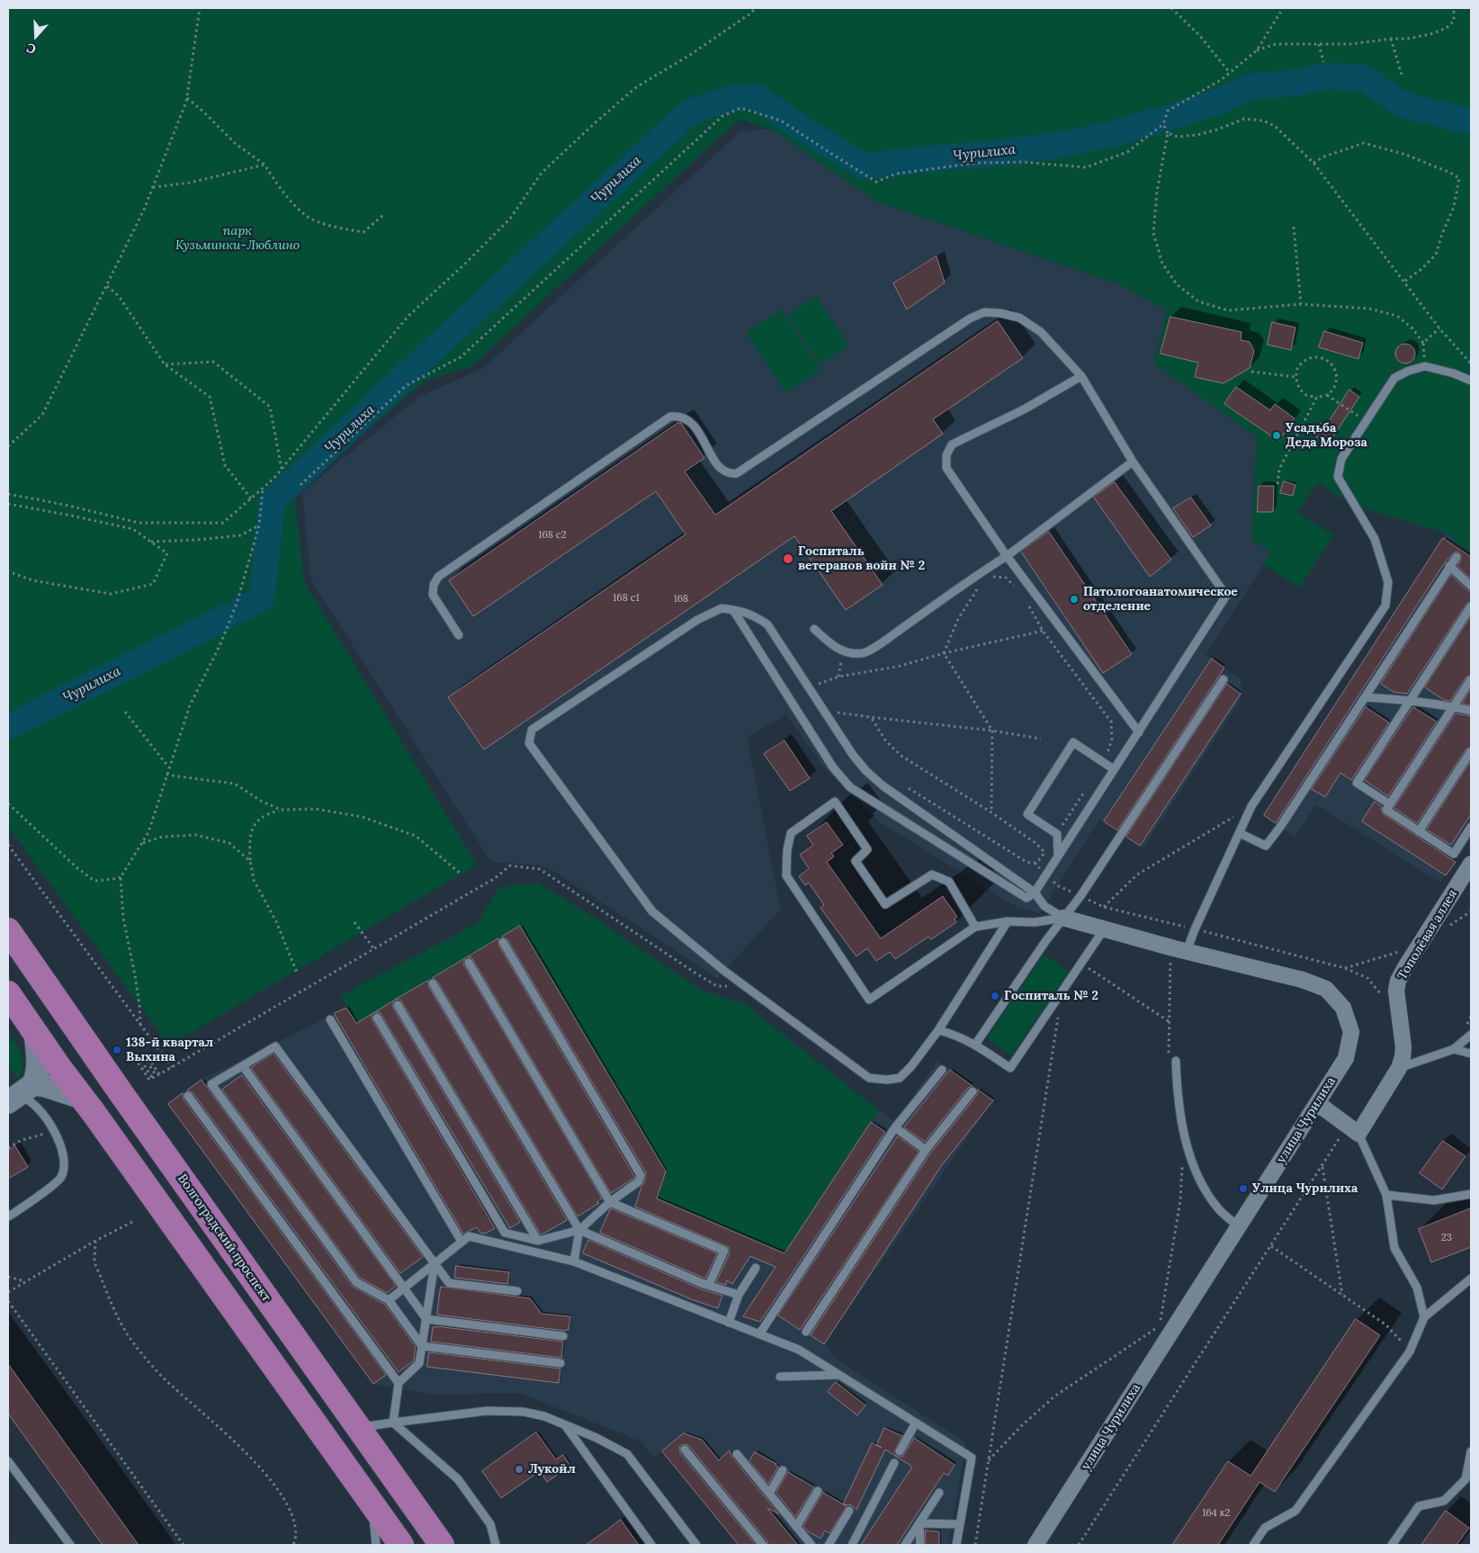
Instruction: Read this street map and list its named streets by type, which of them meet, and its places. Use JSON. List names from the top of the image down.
{
  "streets": {
    "main road": ["Волгоградский проспект"],
    "street": ["Тополёвая аллея", "улица Чурилиха"]
  },
  "water": ["Чурилиха"],
  "parks": ["парк Кузьминки-Люблино"],
  "places": [
    "Усадьба Деда Мороза",
    "Госпиталь ветеранов войн № 2",
    "Патологоанатомическое отделение",
    "Госпиталь № 2",
    "138-й квартал Выхина",
    "Улица Чурилиха",
    "Лукойл"
  ],
  "house_numbers": [
    "168 с2",
    "168 с1",
    "168",
    "23",
    "164 к2"
  ],
  "north": "bottom"
}
